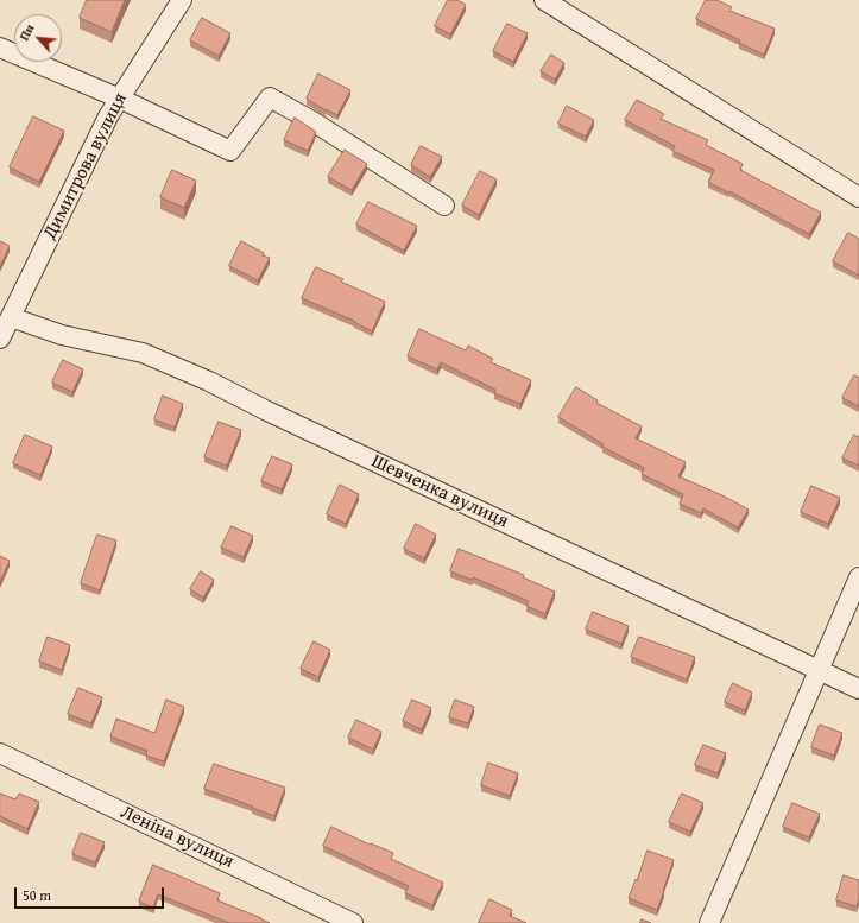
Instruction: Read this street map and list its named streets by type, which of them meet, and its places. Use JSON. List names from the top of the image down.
{
  "streets": {
    "street": ["Димитрова вулиця", "Шевченка вулиця", "Леніна вулиця"]
  },
  "crossings": [
    ["Димитрова вулиця", "Шевченка вулиця"]
  ],
  "scale_bar": "50 m",
  "north": "top left"
}
